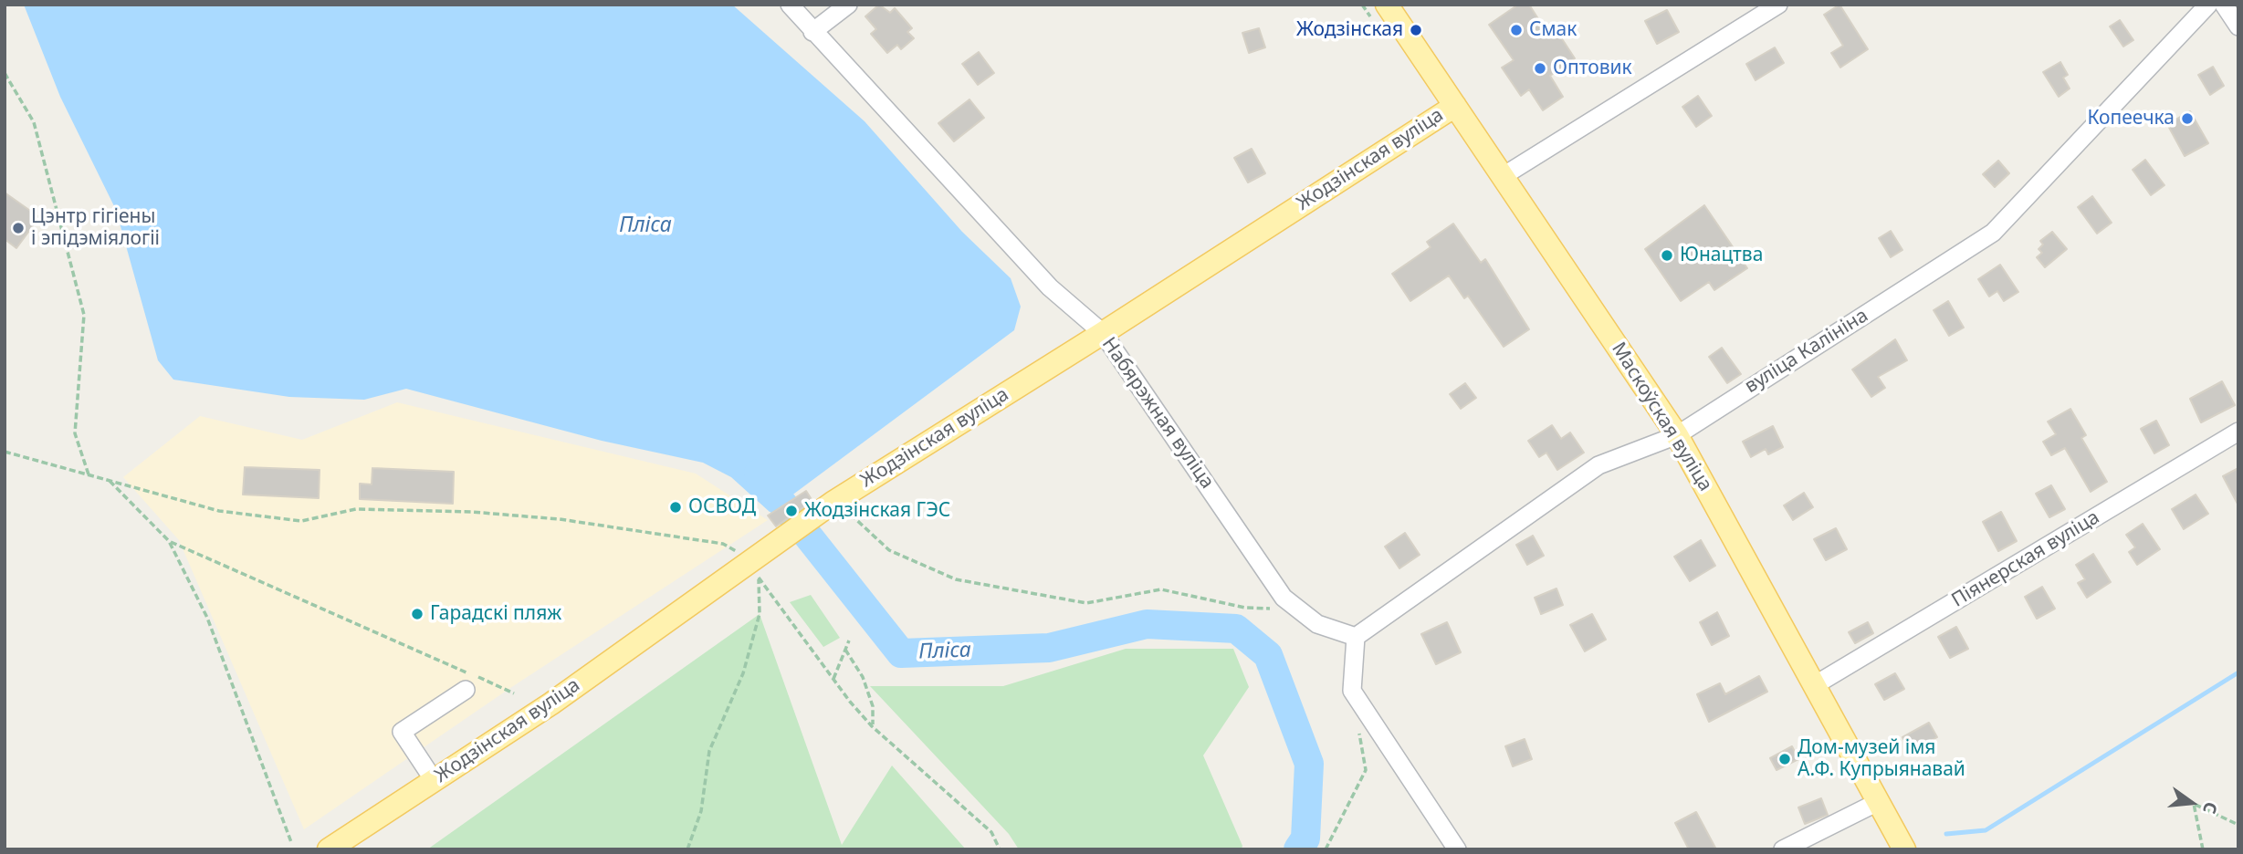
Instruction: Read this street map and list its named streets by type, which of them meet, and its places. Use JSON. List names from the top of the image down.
{
  "streets": {
    "main road": ["Жодзінская вуліца", "Маскоўская вуліца"],
    "street": ["вуліца Калініна", "Набярэжная вуліца", "Піянерская вуліца"]
  },
  "crossings": [
    ["Жодзінская вуліца", "Набярэжная вуліца"],
    ["Жодзінская вуліца", "Маскоўская вуліца"],
    ["вуліца Калініна", "Набярэжная вуліца"],
    ["вуліца Калініна", "Маскоўская вуліца"],
    ["Маскоўская вуліца", "Піянерская вуліца"]
  ],
  "water": ["Пліса"],
  "places": [
    "Жодзінская",
    "Смак",
    "Оптовик",
    "Копеечка",
    "Цэнтр гігіены і эпідэміялогіі",
    "Юнацтва",
    "ОСВОД",
    "Жодзінская ГЭС",
    "Гарадскі пляж",
    "Дом-музей імя А.Ф. Купрыянавай"
  ],
  "north": "right"
}
